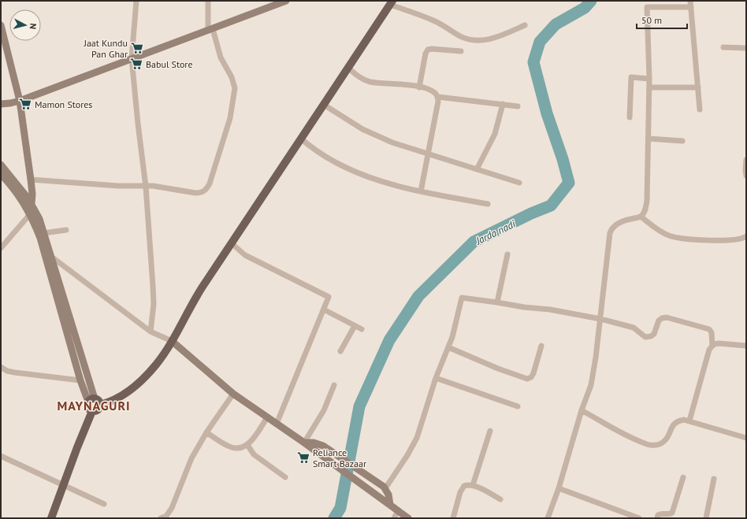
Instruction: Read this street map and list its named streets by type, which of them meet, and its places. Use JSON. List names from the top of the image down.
{
  "districts": ["MAYNAGURI"],
  "water": ["Jarda nadi"],
  "places": {
    "supermarket": [
      "Jaat Kundu Pan Ghar",
      "Babul Store",
      "Mamon Stores",
      "Reliance Smart Bazaar"
    ]
  },
  "scale_bar": "50 m",
  "north": "right"
}
